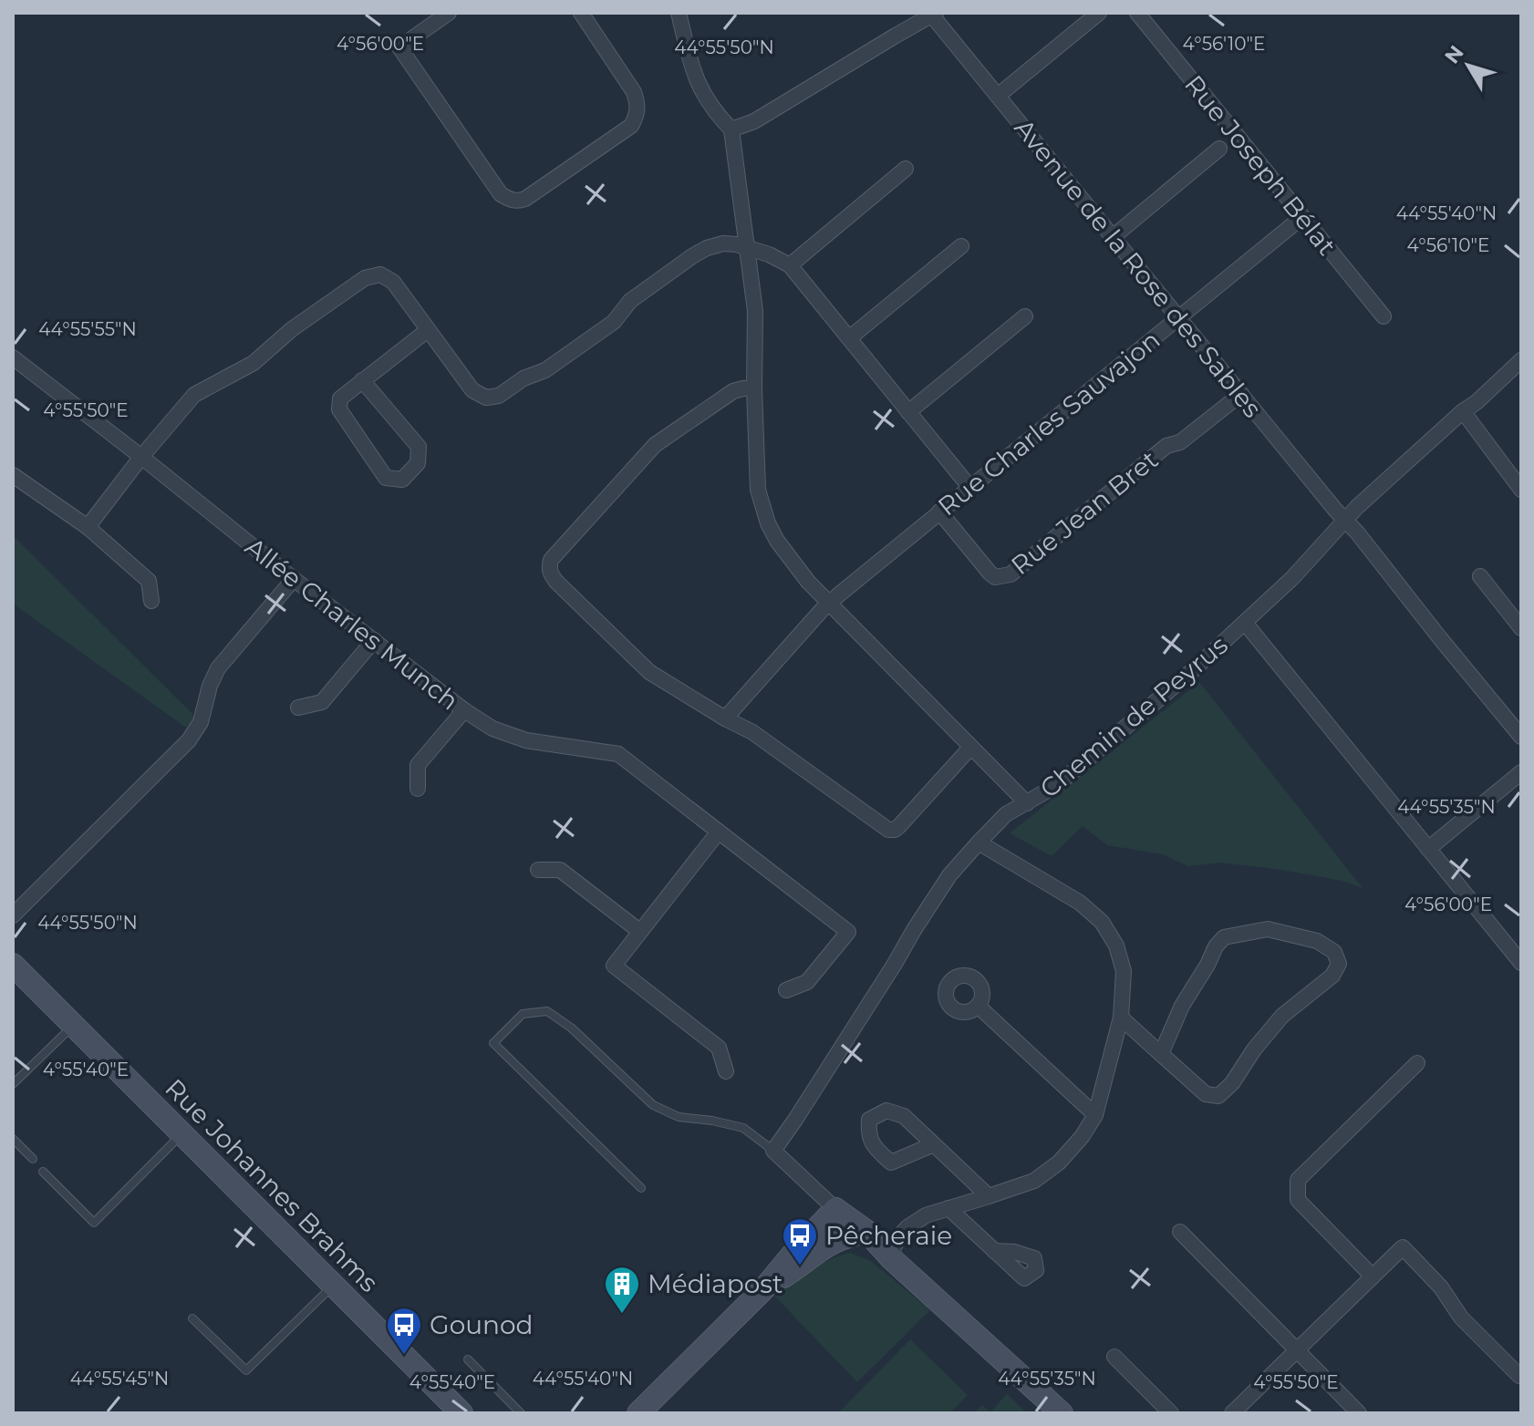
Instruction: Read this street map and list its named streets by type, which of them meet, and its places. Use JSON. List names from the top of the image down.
{
  "streets": {
    "street": [
      "Rue Joseph Bélat",
      "Avenue de la Rose des Sables",
      "Rue Charles Sauvajon",
      "Rue Jean Bret",
      "Allée Charles Munch",
      "Chemin de Peyrus",
      "Rue Johannes Brahms"
    ]
  },
  "crossings": [
    ["Rue Joseph Bélat", "Rue Charles Sauvajon"],
    ["Avenue de la Rose des Sables", "Rue Charles Sauvajon"],
    ["Avenue de la Rose des Sables", "Rue Jean Bret"],
    ["Avenue de la Rose des Sables", "Chemin de Peyrus"],
    ["Rue Charles Sauvajon", "Rue Jean Bret"]
  ],
  "places": {
    "bus stop": ["Pêcheraie", "Gounod"],
    "building": ["Médiapost"]
  },
  "north": "top left",
  "coordinates": [
    "4°56'00\"E",
    "4°56'10\"E",
    "44°55'50\"N",
    "44°55'40\"N",
    "44°55'55\"N",
    "4°55'50\"E",
    "44°55'35\"N",
    "4°55'40\"E",
    "44°55'45\"N"
  ]
}
